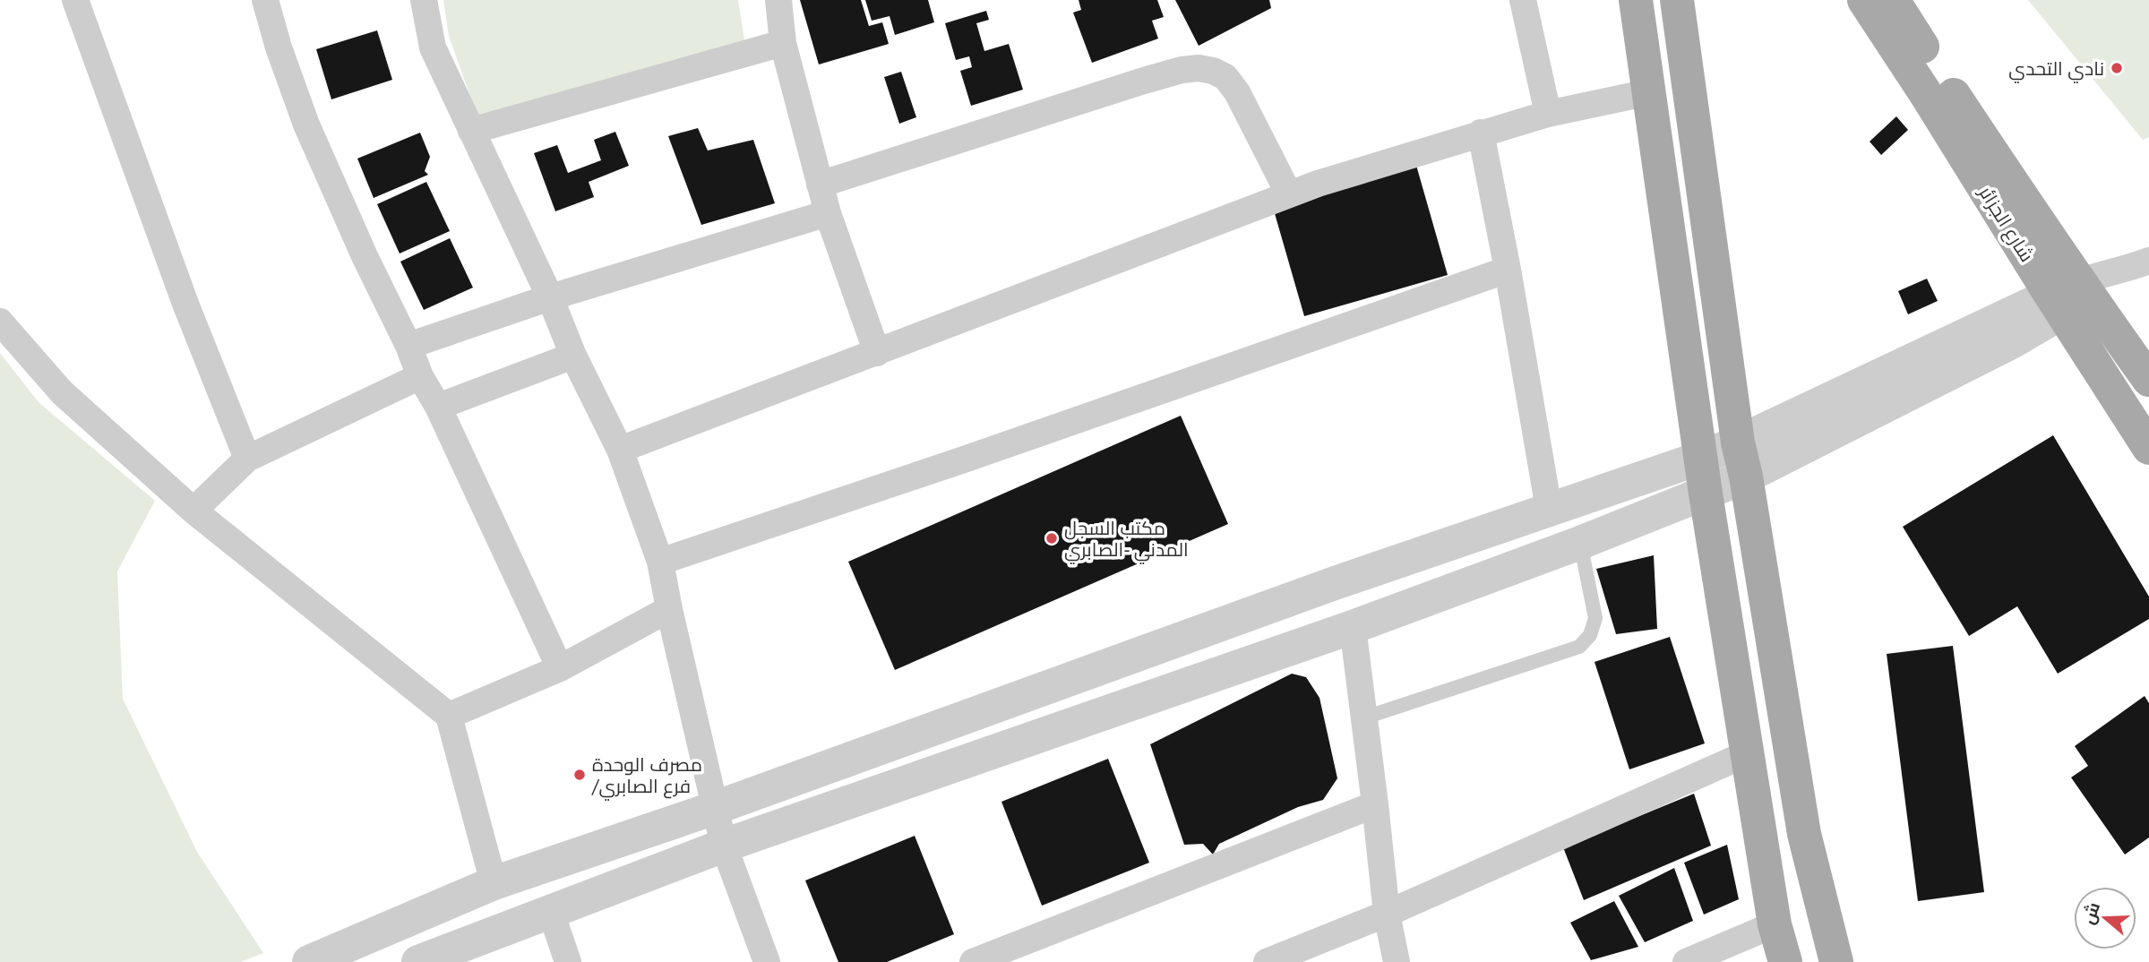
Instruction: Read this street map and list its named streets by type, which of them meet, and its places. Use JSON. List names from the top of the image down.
{
  "streets": {
    "main road": ["شارع الجزائر"]
  },
  "places": ["نادي التحدي", "مكتب السجل المدني -الصابري", "مصرف الوحدة /فرع الصابري"],
  "north": "left"
}
